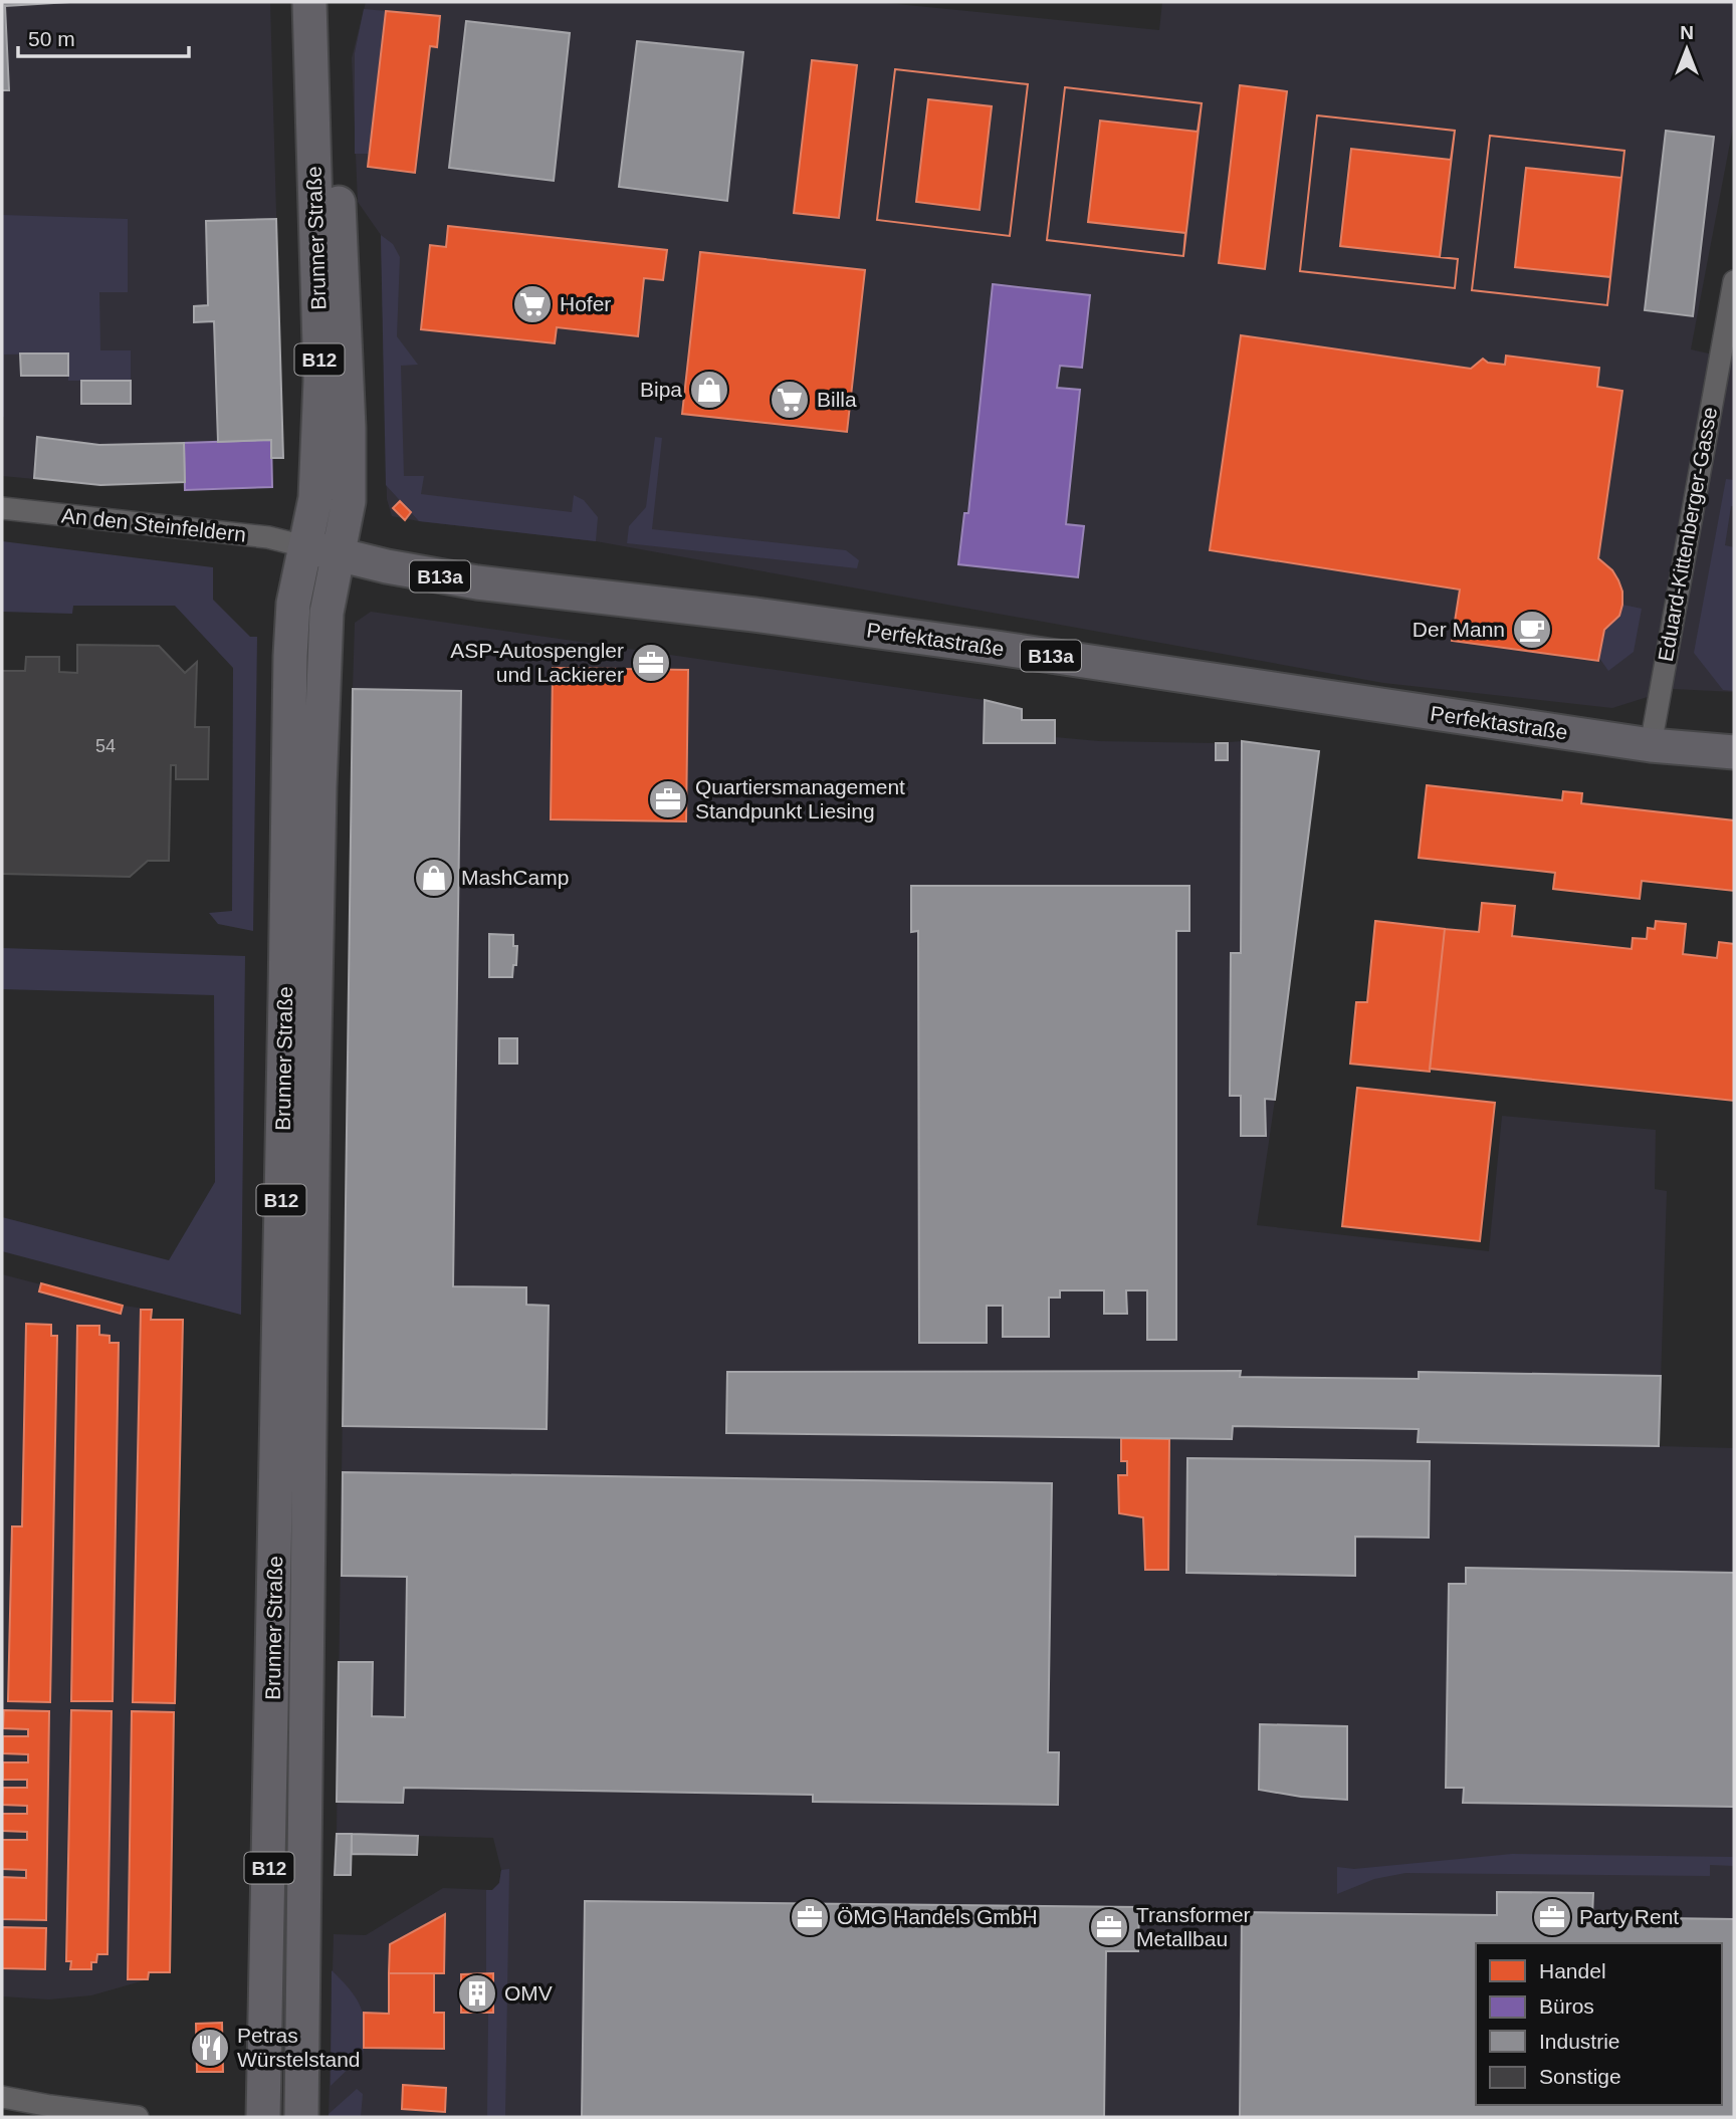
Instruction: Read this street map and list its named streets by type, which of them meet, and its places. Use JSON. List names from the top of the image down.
{
  "streets": {
    "main road": [
      "Brunner Straße",
      "B12",
      "B13a",
      "Perfektastraße"
    ],
    "street": ["An den Steinfeldern", "Eduard-Kittenberger-Gasse"]
  },
  "crossings": [
    ["Brunner Straße", "An den Steinfeldern"],
    ["Brunner Straße", "Perfektastraße"],
    ["An den Steinfeldern", "Perfektastraße"],
    ["Eduard-Kittenberger-Gasse", "Perfektastraße"]
  ],
  "places": {
    "supermarket": ["Hofer", "Billa"],
    "shop": ["Bipa", "MashCamp"],
    "cafe": ["Der Mann"],
    "office": [
      "ASP-Autospengler und Lackierer",
      "Quartiersmanagement Standpunkt Liesing",
      "ÖMG Handels GmbH",
      "Party Rent",
      "Transformer Metallbau"
    ],
    "building": ["OMV"],
    "restaurant": ["Petras Würstelstand"]
  },
  "house_numbers": ["54"],
  "legend": [
    "Handel",
    "Büros",
    "Industrie",
    "Sonstige"
  ],
  "scale_bar": "50 m",
  "north": "top"
}
